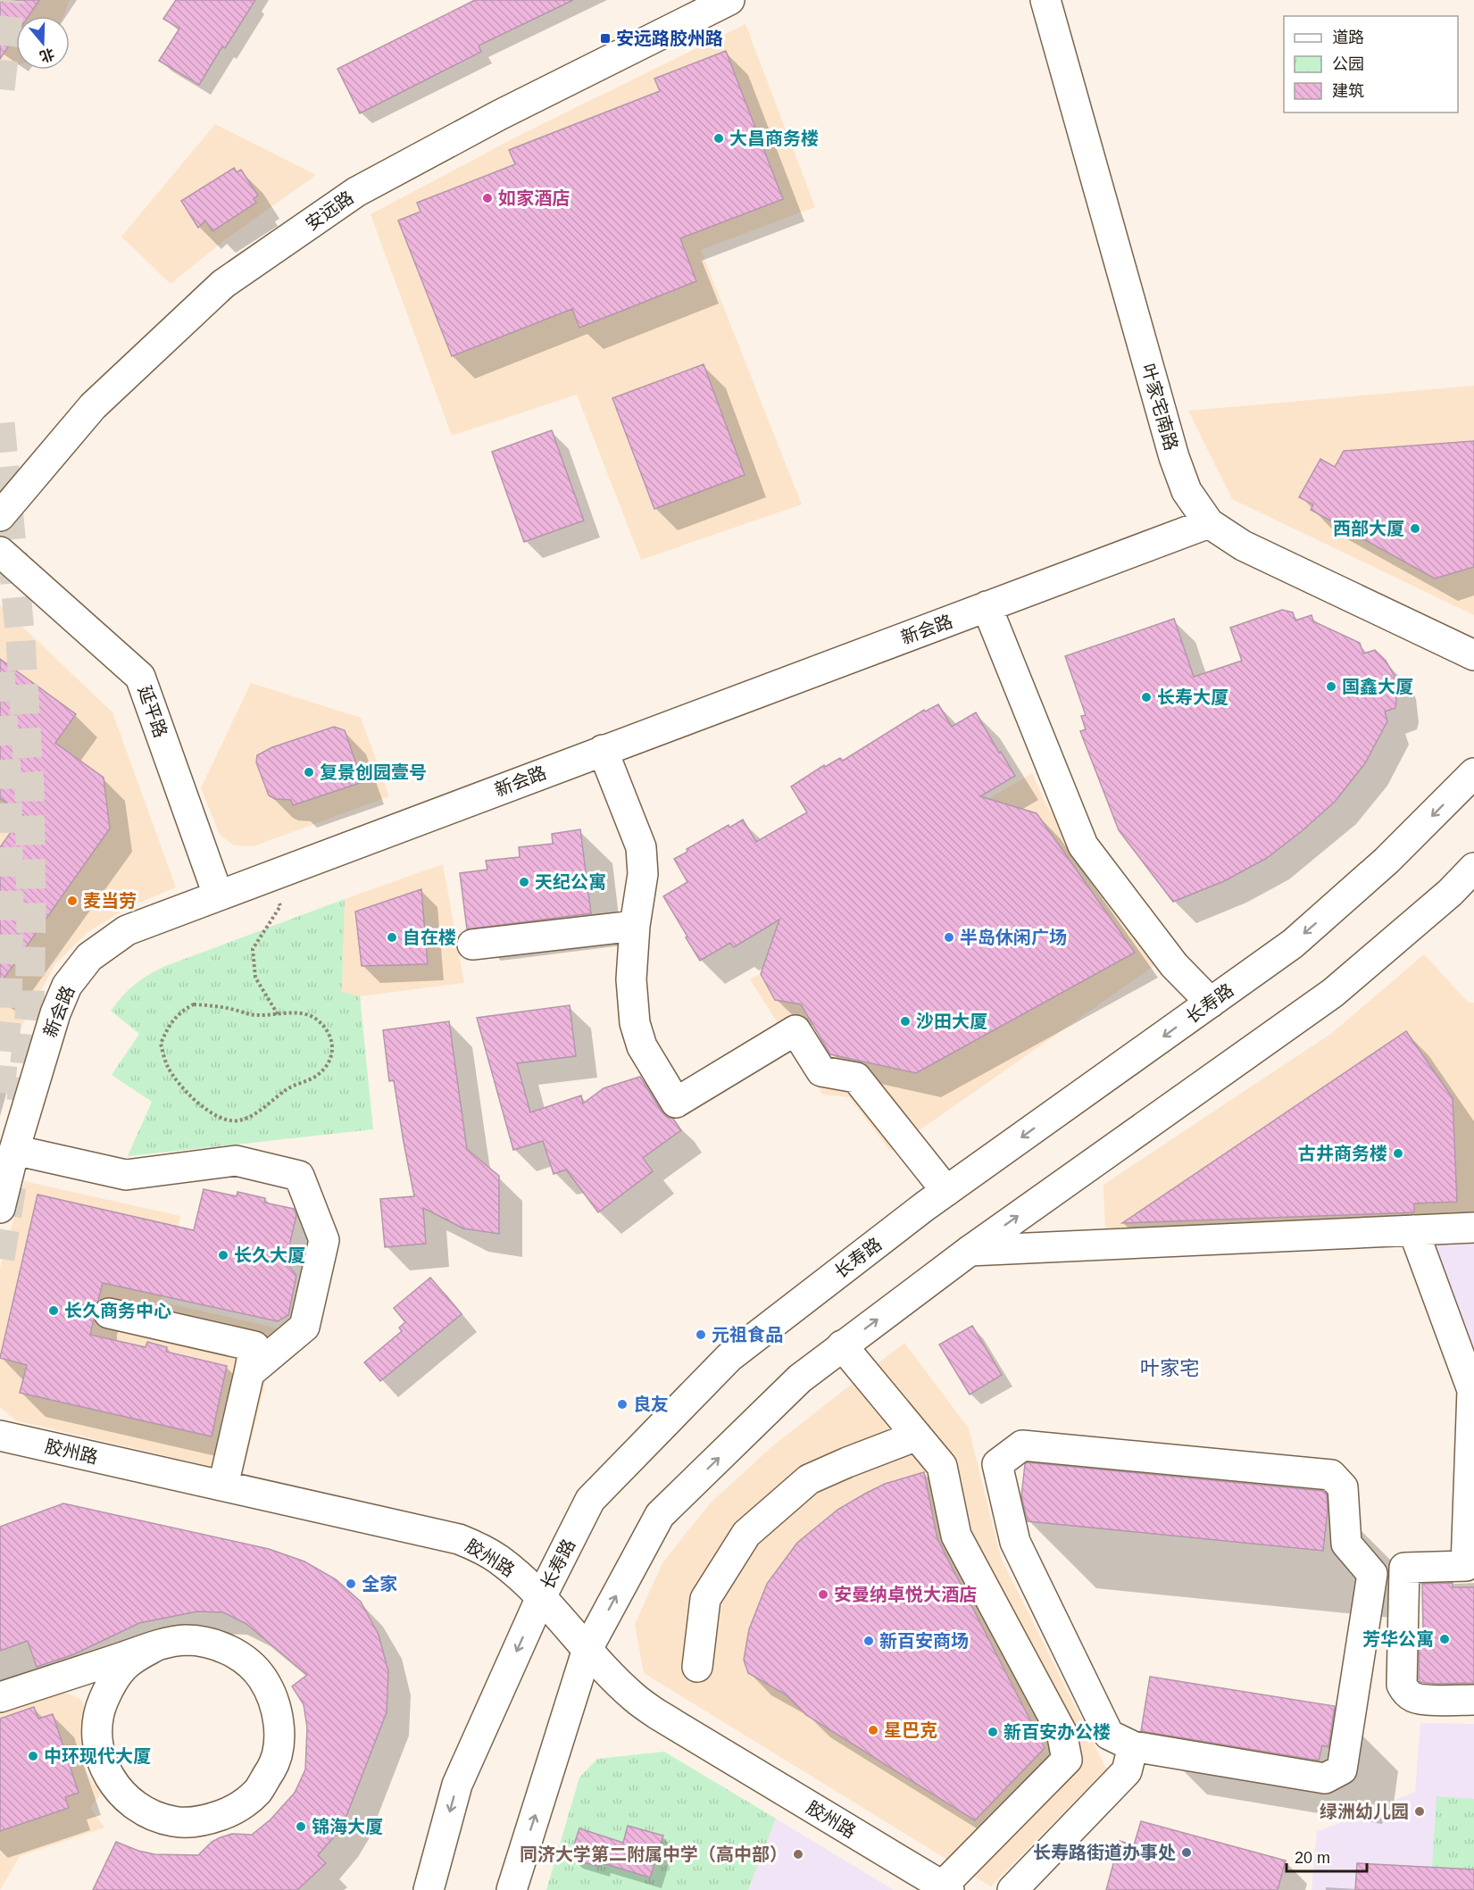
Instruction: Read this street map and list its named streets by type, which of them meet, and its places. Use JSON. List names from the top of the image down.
{
  "streets": {
    "street": [
      "安远路",
      "叶家宅南路",
      "新会路",
      "延平路",
      "长寿路",
      "胶州路"
    ]
  },
  "crossings": [
    ["叶家宅南路", "新会路"],
    ["新会路", "延平路"],
    ["长寿路", "胶州路"]
  ],
  "districts": ["叶家宅"],
  "places": {
    "transit": ["安远路胶州路"],
    "other": [
      "大昌商务楼",
      "如家酒店",
      "西部大厦",
      "国鑫大厦",
      "长寿大厦",
      "复景创园壹号",
      "天纪公寓",
      "麦当劳",
      "自在楼",
      "半岛休闲广场",
      "沙田大厦",
      "古井商务楼",
      "长久大厦",
      "长久商务中心",
      "元祖食品",
      "良友",
      "全家",
      "安曼纳卓悦大酒店",
      "芳华公寓",
      "新百安商场",
      "星巴克",
      "新百安办公楼",
      "中环现代大厦",
      "绿洲幼儿园",
      "锦海大厦",
      "长寿路街道办事处",
      "同济大学第二附属中学（高中部）"
    ]
  },
  "legend": ["道路", "公园", "建筑"],
  "scale_bar": "20 m",
  "north": "bottom"
}
